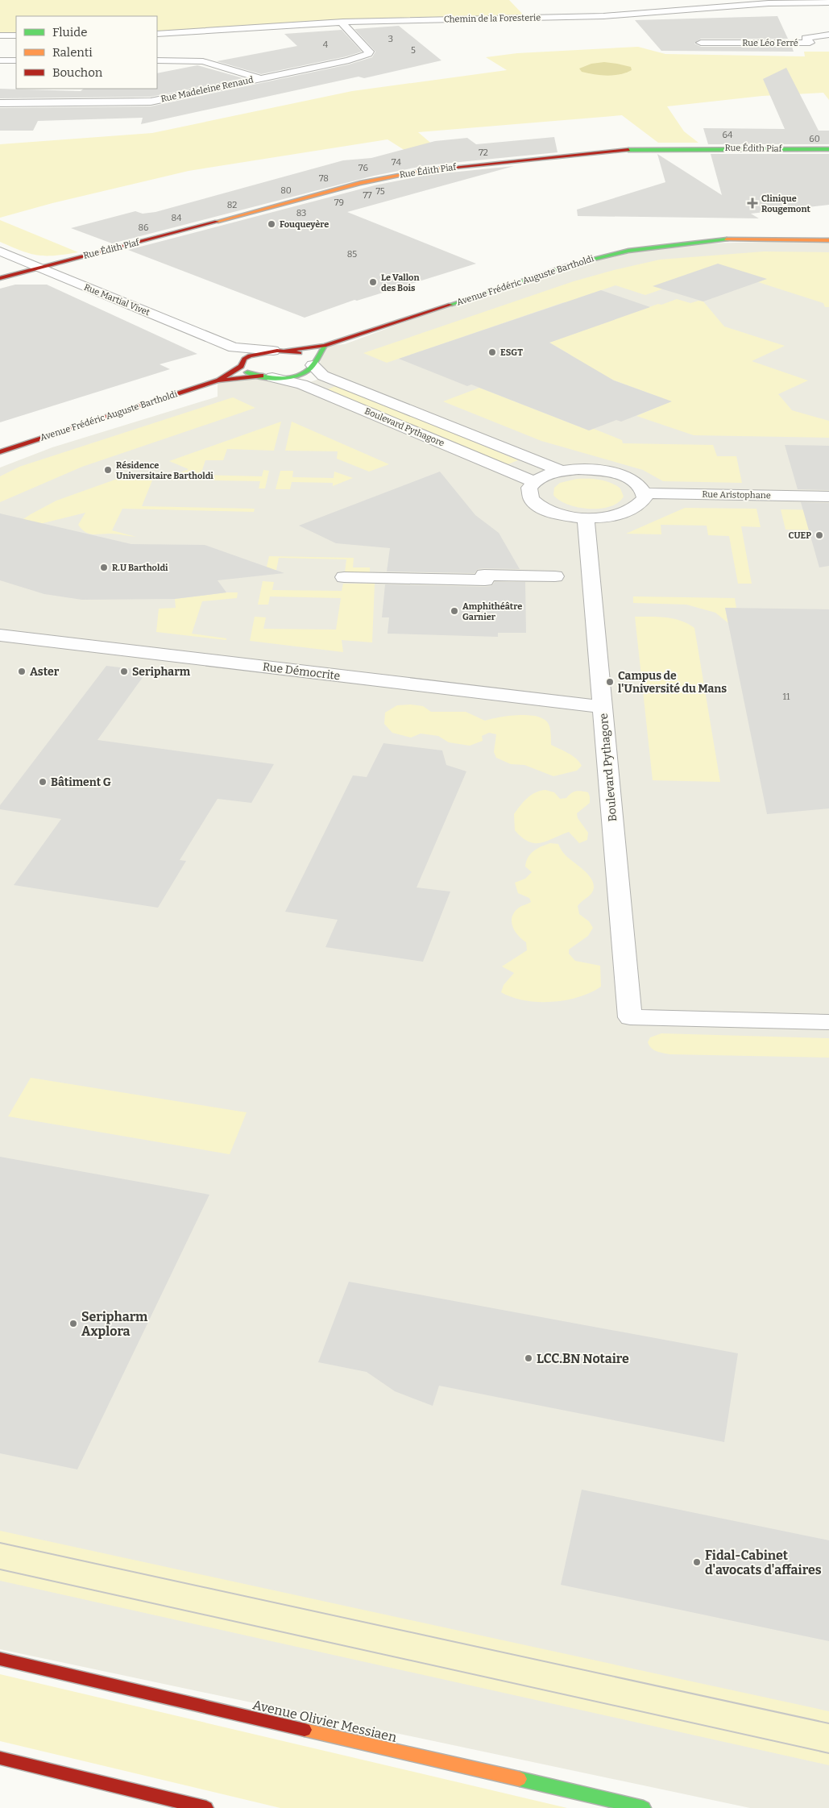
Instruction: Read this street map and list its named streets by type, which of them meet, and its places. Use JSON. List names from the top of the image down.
{
  "streets": {
    "street": [
      "Chemin de la Foresterie",
      "Rue Léo Ferré",
      "Rue Madeleine Renaud",
      "Rue Édith Piaf",
      "Avenue Frédéric Auguste Bartholdi",
      "Rue Martial Vivet",
      "Boulevard Pythagore",
      "Rue Aristophane",
      "Rue Démocrite",
      "Avenue Olivier Messiaen"
    ]
  },
  "crossings": [
    ["Chemin de la Foresterie", "Rue Madeleine Renaud"],
    ["Rue Édith Piaf", "Rue Martial Vivet"],
    ["Avenue Frédéric Auguste Bartholdi", "Rue Martial Vivet"],
    ["Avenue Frédéric Auguste Bartholdi", "Boulevard Pythagore"],
    ["Boulevard Pythagore", "Rue Démocrite"]
  ],
  "places": {
    "health": ["Clinique Rougemont"],
    "other": [
      "Fouqueyère",
      "Le Vallon des Bois",
      "ESGT",
      "Résidence Universitaire Bartholdi",
      "CUEP",
      "R.U Bartholdi",
      "Amphithéâtre Garnier",
      "Aster",
      "Seripharm",
      "Campus de l'Université du Mans",
      "Bâtiment G",
      "Seripharm Axplora",
      "LCC.BN Notaire",
      "Fidal-Cabinet d'avocats d'affaires"
    ]
  },
  "house_numbers": [
    "3",
    "4",
    "5",
    "64",
    "60",
    "72",
    "74",
    "76",
    "78",
    "80",
    "75",
    "77",
    "79",
    "82",
    "83",
    "84",
    "86",
    "85",
    "11"
  ],
  "legend": ["Fluide", "Ralenti", "Bouchon"]
}
